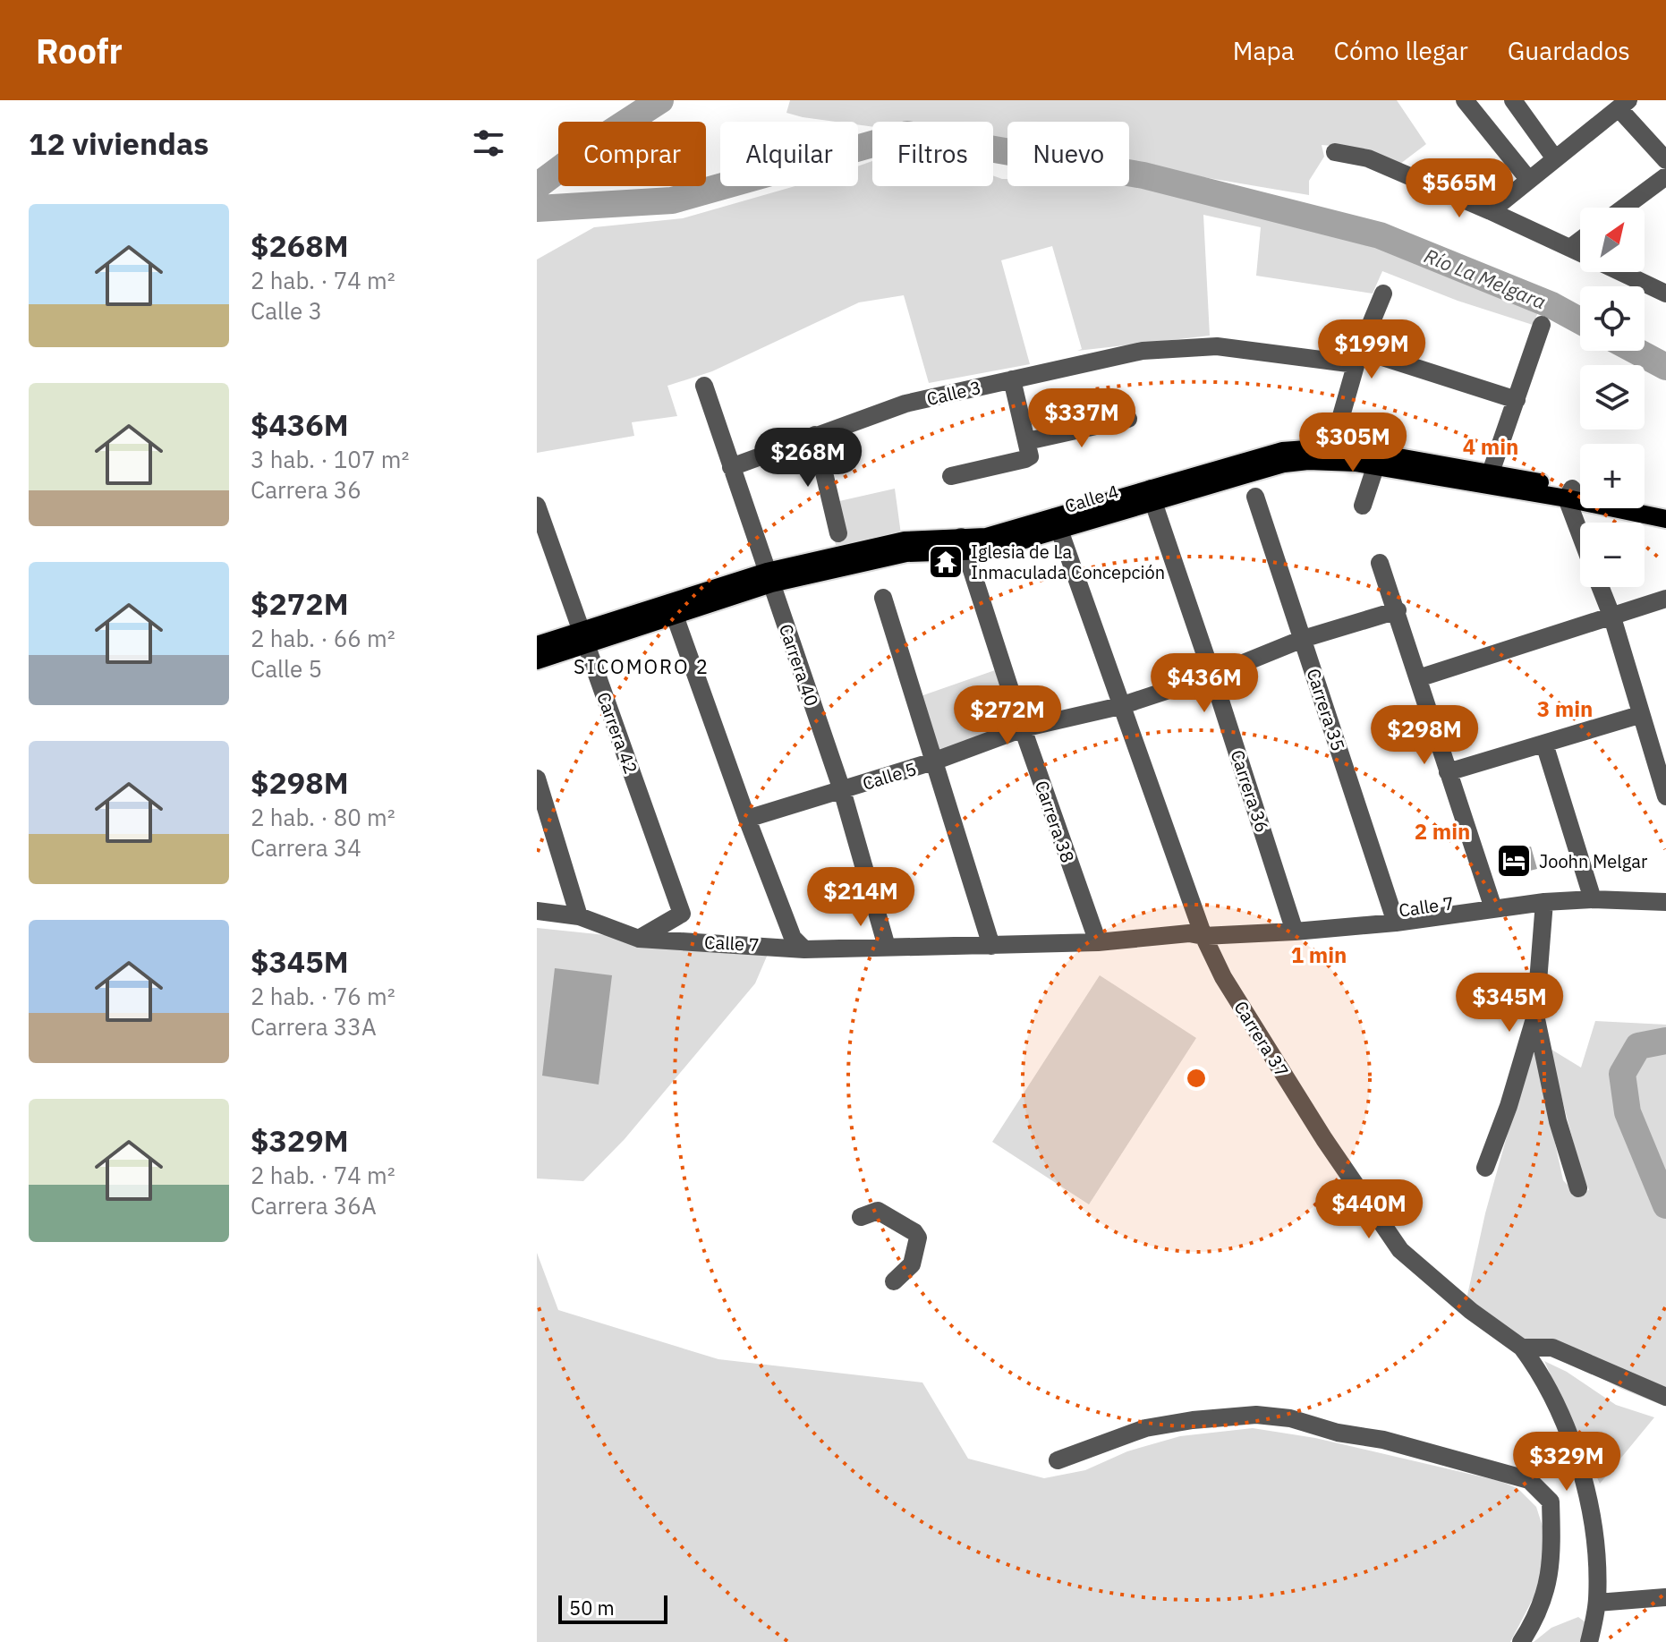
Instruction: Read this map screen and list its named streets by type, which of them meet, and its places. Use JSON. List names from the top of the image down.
{
  "streets": {
    "main road": ["Calle 4"],
    "street": [
      "Calle 3",
      "Carrera 40",
      "Carrera 35",
      "Carrera 42",
      "Calle 5",
      "Carrera 36",
      "Carrera 38",
      "Calle 7",
      "Carrera 37"
    ]
  },
  "crossings": [
    ["Calle 3", "Carrera 40"],
    ["Calle 4", "Carrera 40"],
    ["Calle 4", "Carrera 42"],
    ["Calle 4", "Carrera 36"],
    ["Calle 4", "Carrera 38"],
    ["Calle 4", "Carrera 37"],
    ["Carrera 40", "Calle 5"],
    ["Carrera 40", "Calle 7"],
    ["Carrera 35", "Calle 5"],
    ["Carrera 35", "Calle 7"],
    ["Carrera 42", "Calle 7"],
    ["Calle 5", "Carrera 36"],
    ["Calle 5", "Carrera 38"],
    ["Calle 5", "Carrera 37"],
    ["Carrera 36", "Calle 7"],
    ["Carrera 38", "Calle 7"],
    ["Calle 7", "Carrera 37"]
  ],
  "districts": ["SICOMORO 2"],
  "water": ["Río La Melgara"],
  "places": {
    "temple": ["Iglesia de La Inmaculada Concepción"],
    "hotel": ["Joohn Melgar"]
  },
  "scale_bar": "50 m",
  "north": "top right",
  "page": {
    "header": "Roofr",
    "nav": ["Mapa", "Cómo llegar", "Guardados"],
    "heading": "12 viviendas",
    "chip": [
      "Comprar",
      "Alquilar",
      "Filtros",
      "Nuevo"
    ],
    "price": [
      "$565M",
      "$199M",
      "$337M",
      "$305M",
      "$268M",
      "$436M",
      "$272M",
      "$298M",
      "$214M",
      "$345M",
      "$440M",
      "$329M"
    ],
    "list": [
      {
        "name": "$268M",
        "note": "2 hab. · 74 m² · Calle 3"
      },
      {
        "name": "$436M",
        "note": "3 hab. · 107 m² · Carrera 36"
      },
      {
        "name": "$272M",
        "note": "2 hab. · 66 m² · Calle 5"
      },
      {
        "name": "$298M",
        "note": "2 hab. · 80 m² · Carrera 34"
      },
      {
        "name": "$345M",
        "note": "2 hab. · 76 m² · Carrera 33A"
      },
      {
        "name": "$329M",
        "note": "2 hab. · 74 m² · Carrera 36A"
      }
    ],
    "map_buttons": ["+", "−"],
    "scale": "50 m"
  },
  "rings": [
    "4 min",
    "3 min",
    "2 min",
    "1 min"
  ]
}
